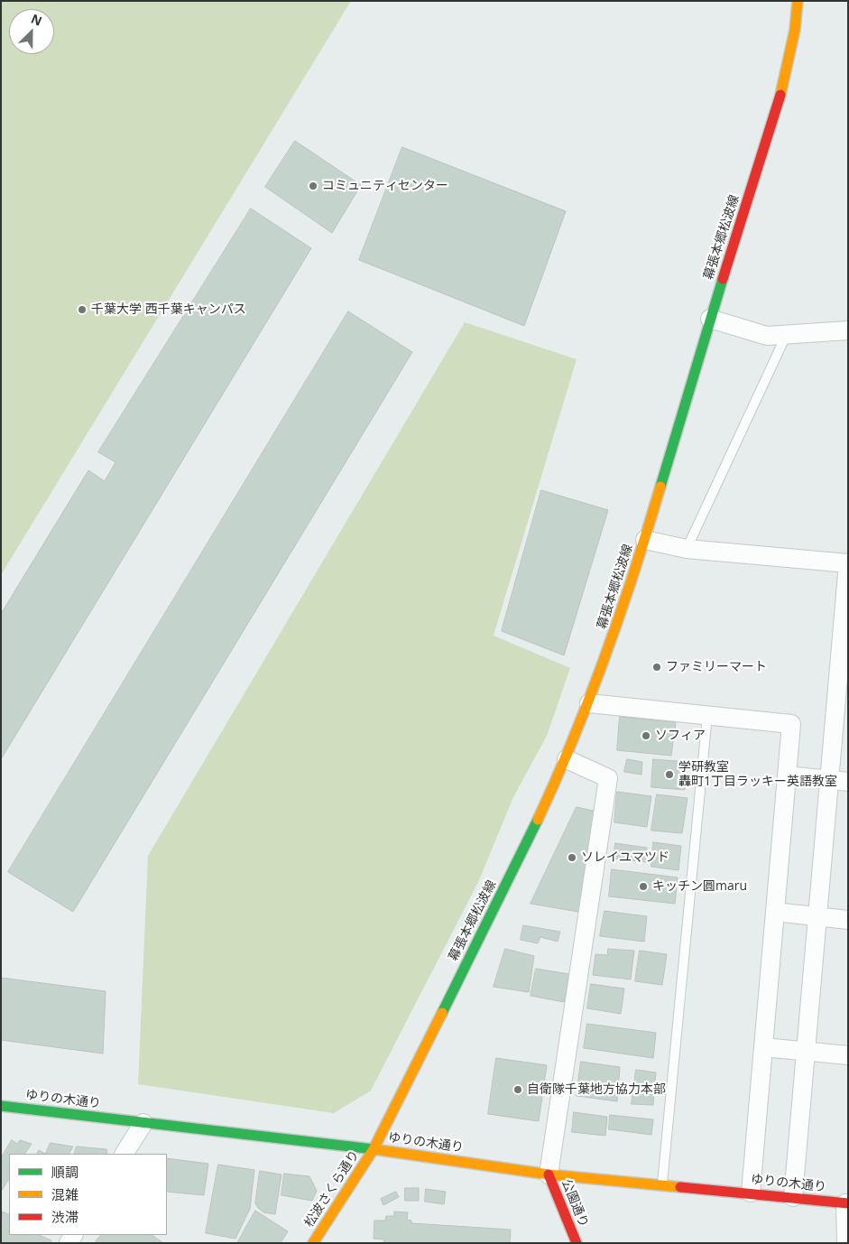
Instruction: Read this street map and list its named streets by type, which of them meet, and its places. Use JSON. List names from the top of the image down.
{
  "streets": {
    "street": [
      "幕張本郷松波線",
      "ゆりの木通り",
      "松波さくら通り",
      "公園通り"
    ]
  },
  "crossings": [
    ["幕張本郷松波線", "ゆりの木通り"],
    ["幕張本郷松波線", "松波さくら通り"],
    ["ゆりの木通り", "松波さくら通り"],
    ["ゆりの木通り", "公園通り"]
  ],
  "places": [
    "コミュニティセンター",
    "千葉大学 西千葉キャンパス",
    "ファミリーマート",
    "ソフィア",
    "学研教室 轟町1丁目ラッキー英語教室",
    "ソレイユマツド",
    "キッチン圓maru",
    "自衛隊千葉地方協力本部"
  ],
  "legend": ["順調", "混雑", "渋滞"],
  "north": "top right"
}
